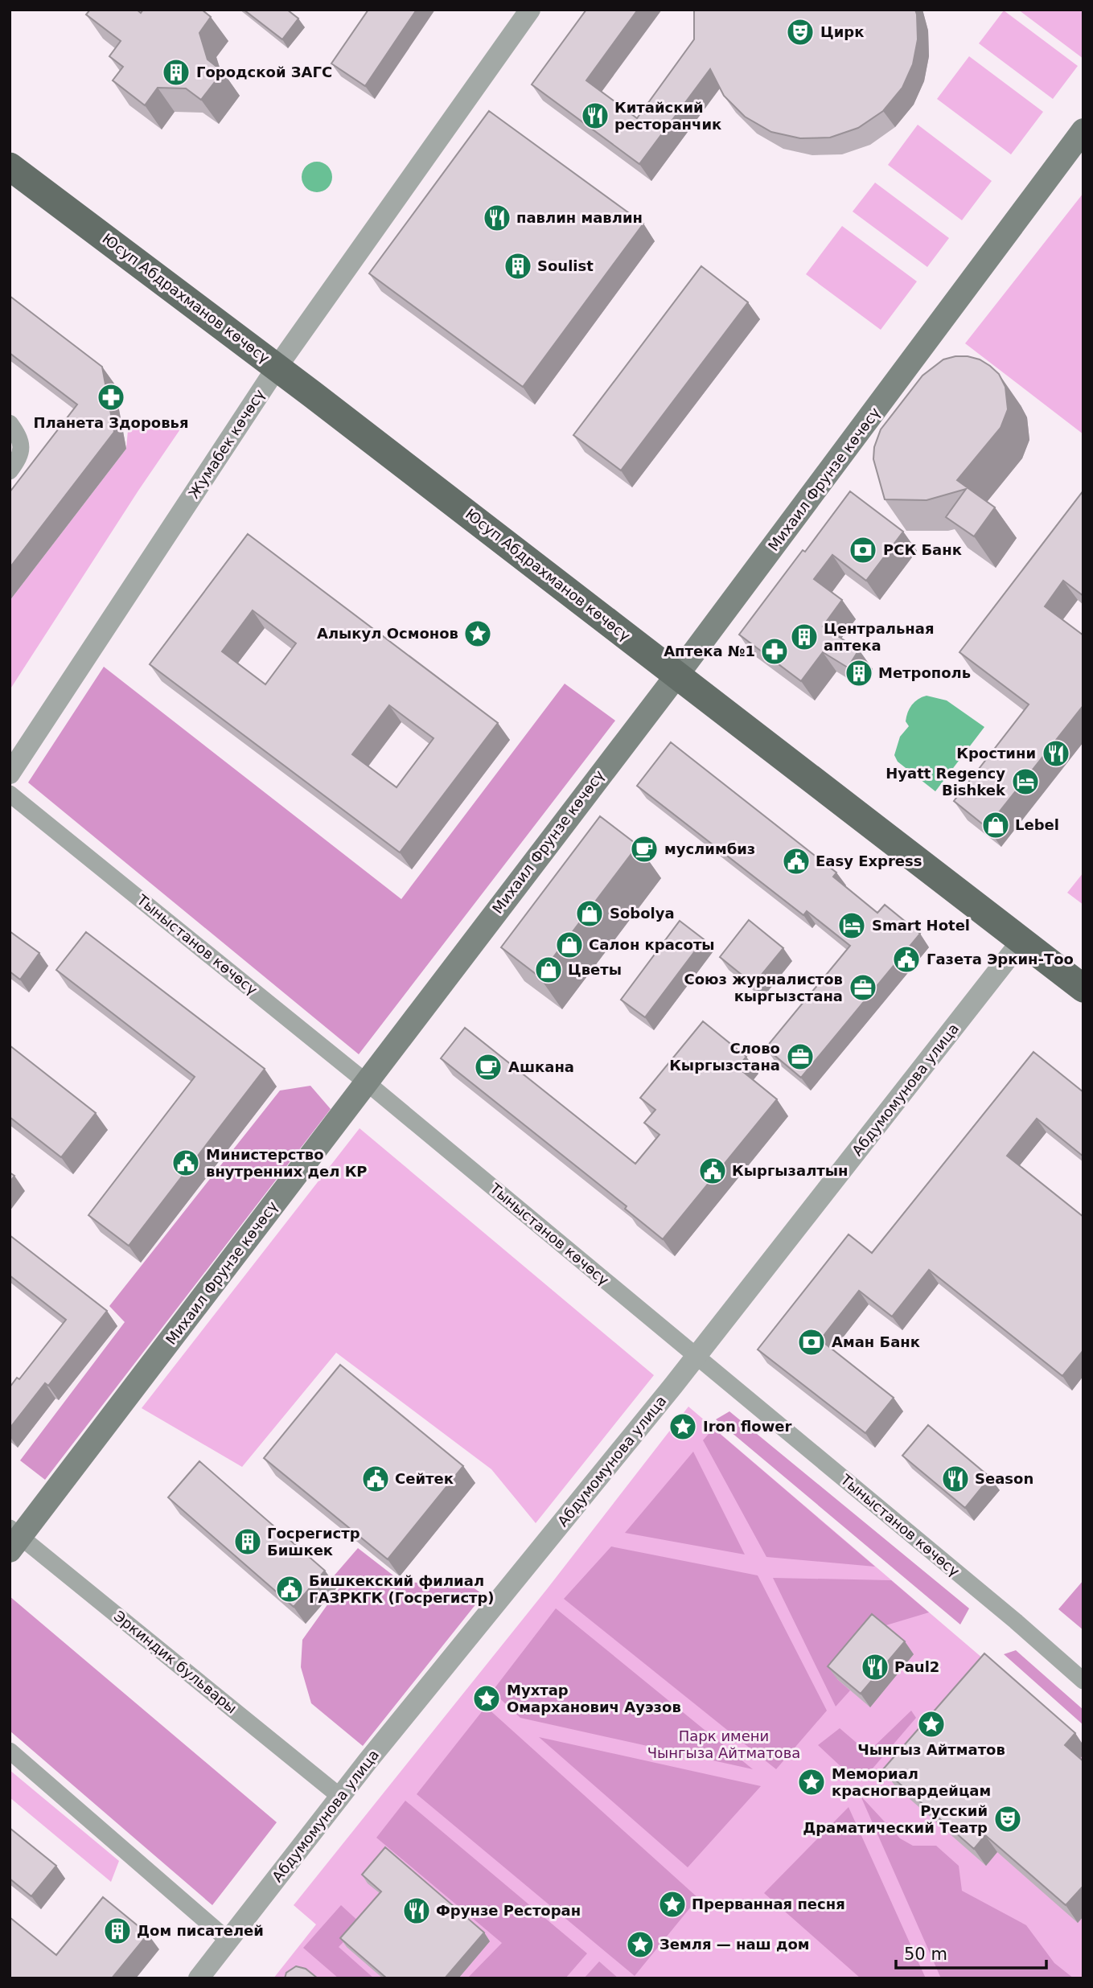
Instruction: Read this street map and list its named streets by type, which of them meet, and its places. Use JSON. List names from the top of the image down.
{
  "streets": {
    "main road": ["Юсуп Абдрахманов көчөсү", "Михаил Фрунзе көчөсү"],
    "street": [
      "Жумабек көчөсү",
      "Тыныстанов көчөсү",
      "Абдумомунова улица",
      "Эркиндик бульвары"
    ]
  },
  "crossings": [
    ["Юсуп Абдрахманов көчөсү", "Жумабек көчөсү"],
    ["Юсуп Абдрахманов көчөсү", "Михаил Фрунзе көчөсү"],
    ["Юсуп Абдрахманов көчөсү", "Абдумомунова улица"],
    ["Михаил Фрунзе көчөсү", "Тыныстанов көчөсү"],
    ["Михаил Фрунзе көчөсү", "Эркиндик бульвары"],
    ["Тыныстанов көчөсү", "Абдумомунова улица"],
    ["Абдумомунова улица", "Эркиндик бульвары"]
  ],
  "parks": ["Парк имени Чынгыза Айтматова"],
  "places": {
    "theatre": ["Цирк", "Русский Драматический Театр"],
    "building": [
      "Городской ЗАГС",
      "Soulist",
      "Центральная аптека",
      "Метрополь",
      "Госрегистр Бишкек",
      "Дом писателей"
    ],
    "restaurant": [
      "Китайский ресторанчик",
      "павлин мавлин",
      "Кростини",
      "Season",
      "Paul2",
      "Фрунзе Ресторан"
    ],
    "pharmacy": ["Планета Здоровья", "Аптека №1"],
    "bank": ["РСК Банк", "Аман Банк"],
    "place": [
      "Алыкул Осмонов",
      "Iron flower",
      "Мухтар Омарханович Ауэзов",
      "Чынгыз Айтматов",
      "Мемориал красногвардейцам",
      "Прерванная песня",
      "Земля — наш дом"
    ],
    "hotel": ["Hyatt Regency Bishkek", "Smart Hotel"],
    "shop": [
      "Lebel",
      "Sobolya",
      "Салон красоты",
      "Цветы"
    ],
    "cafe": ["муслимбиз", "Ашкана"],
    "public building": [
      "Easy Express",
      "Газета Эркин-Тоо",
      "Министерство внутренних дел КР",
      "Кыргызалтын",
      "Сейтек",
      "Бишкекский филиал ГАЗРКГК (Госрегистр)"
    ],
    "office": ["Союз журналистов кыргызстана", "Слово Кыргызстана"]
  },
  "scale_bar": "50 m"
}
